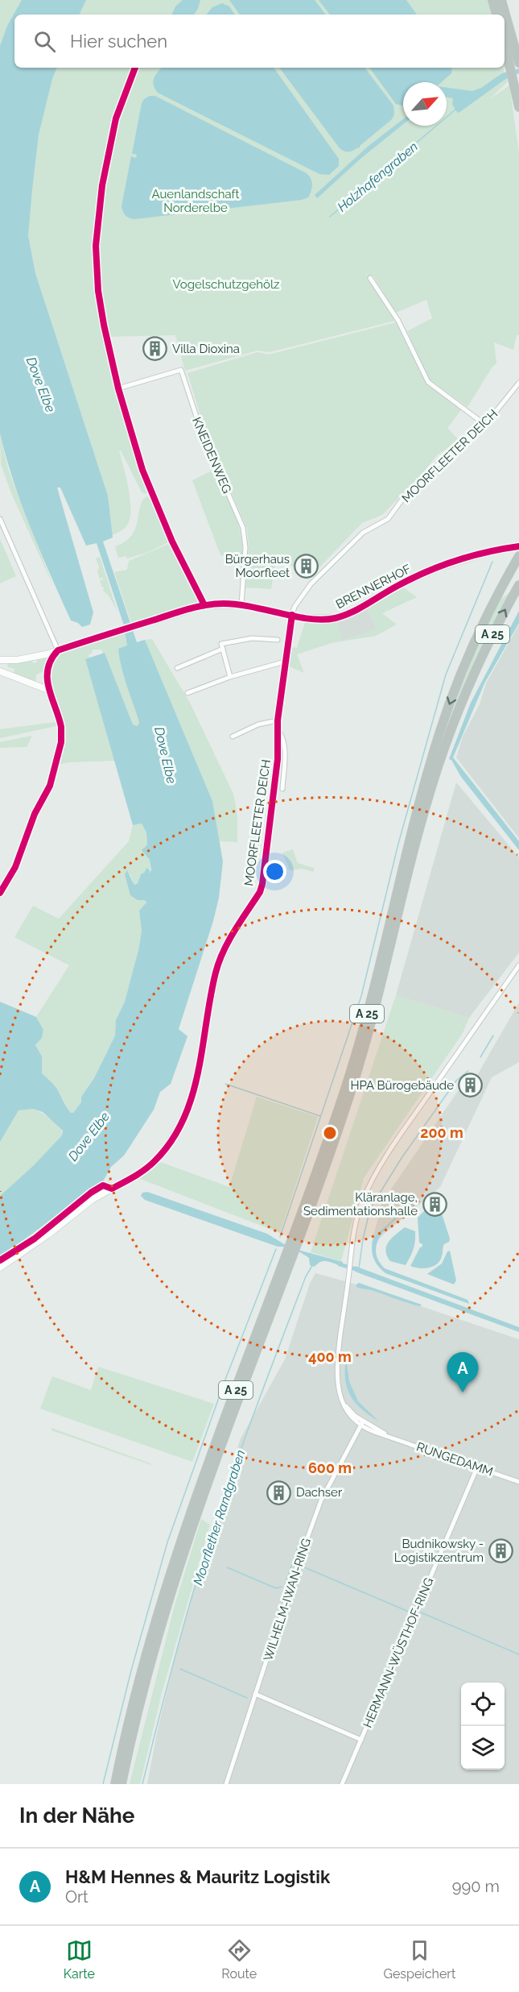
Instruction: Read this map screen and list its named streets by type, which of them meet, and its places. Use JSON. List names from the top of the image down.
{
  "streets": {
    "highway": ["A 25"],
    "street": [
      "KNEIDENWEG",
      "MOORFLEETER DEICH",
      "BRENNERHOF",
      "RUNGEDAMM",
      "WILHELM-IWAN-RING",
      "HERMANN-WÜSTHOF-RING"
    ]
  },
  "crossings": [
    ["KNEIDENWEG", "BRENNERHOF"],
    ["MOORFLEETER DEICH", "BRENNERHOF"],
    ["RUNGEDAMM", "WILHELM-IWAN-RING"],
    ["RUNGEDAMM", "HERMANN-WÜSTHOF-RING"]
  ],
  "water": ["Holzhafengraben", "Dove Elbe", "Moorflether Randgraben"],
  "parks": ["Auenlandschaft Norderelbe", "Vogelschutzgehölz"],
  "places": {
    "building": [
      "Villa Dioxina",
      "Bürgerhaus Moorfleet",
      "HPA Bürogebäude",
      "Kläranlage, Sedimentationshalle",
      "Dachser",
      "Budnikowsky - Logistikzentrum"
    ]
  },
  "north": "top right",
  "page": {
    "search": "Hier suchen",
    "pins": "A",
    "heading": "In der Nähe",
    "list": [
      {
        "mark": "A",
        "name": "H&M Hennes & Mauritz Logistik",
        "note": "Ort",
        "value": "990 m"
      }
    ],
    "nav": ["Karte", "Route", "Gespeichert"]
  },
  "rings": ["200 m", "400 m", "600 m"]
}
